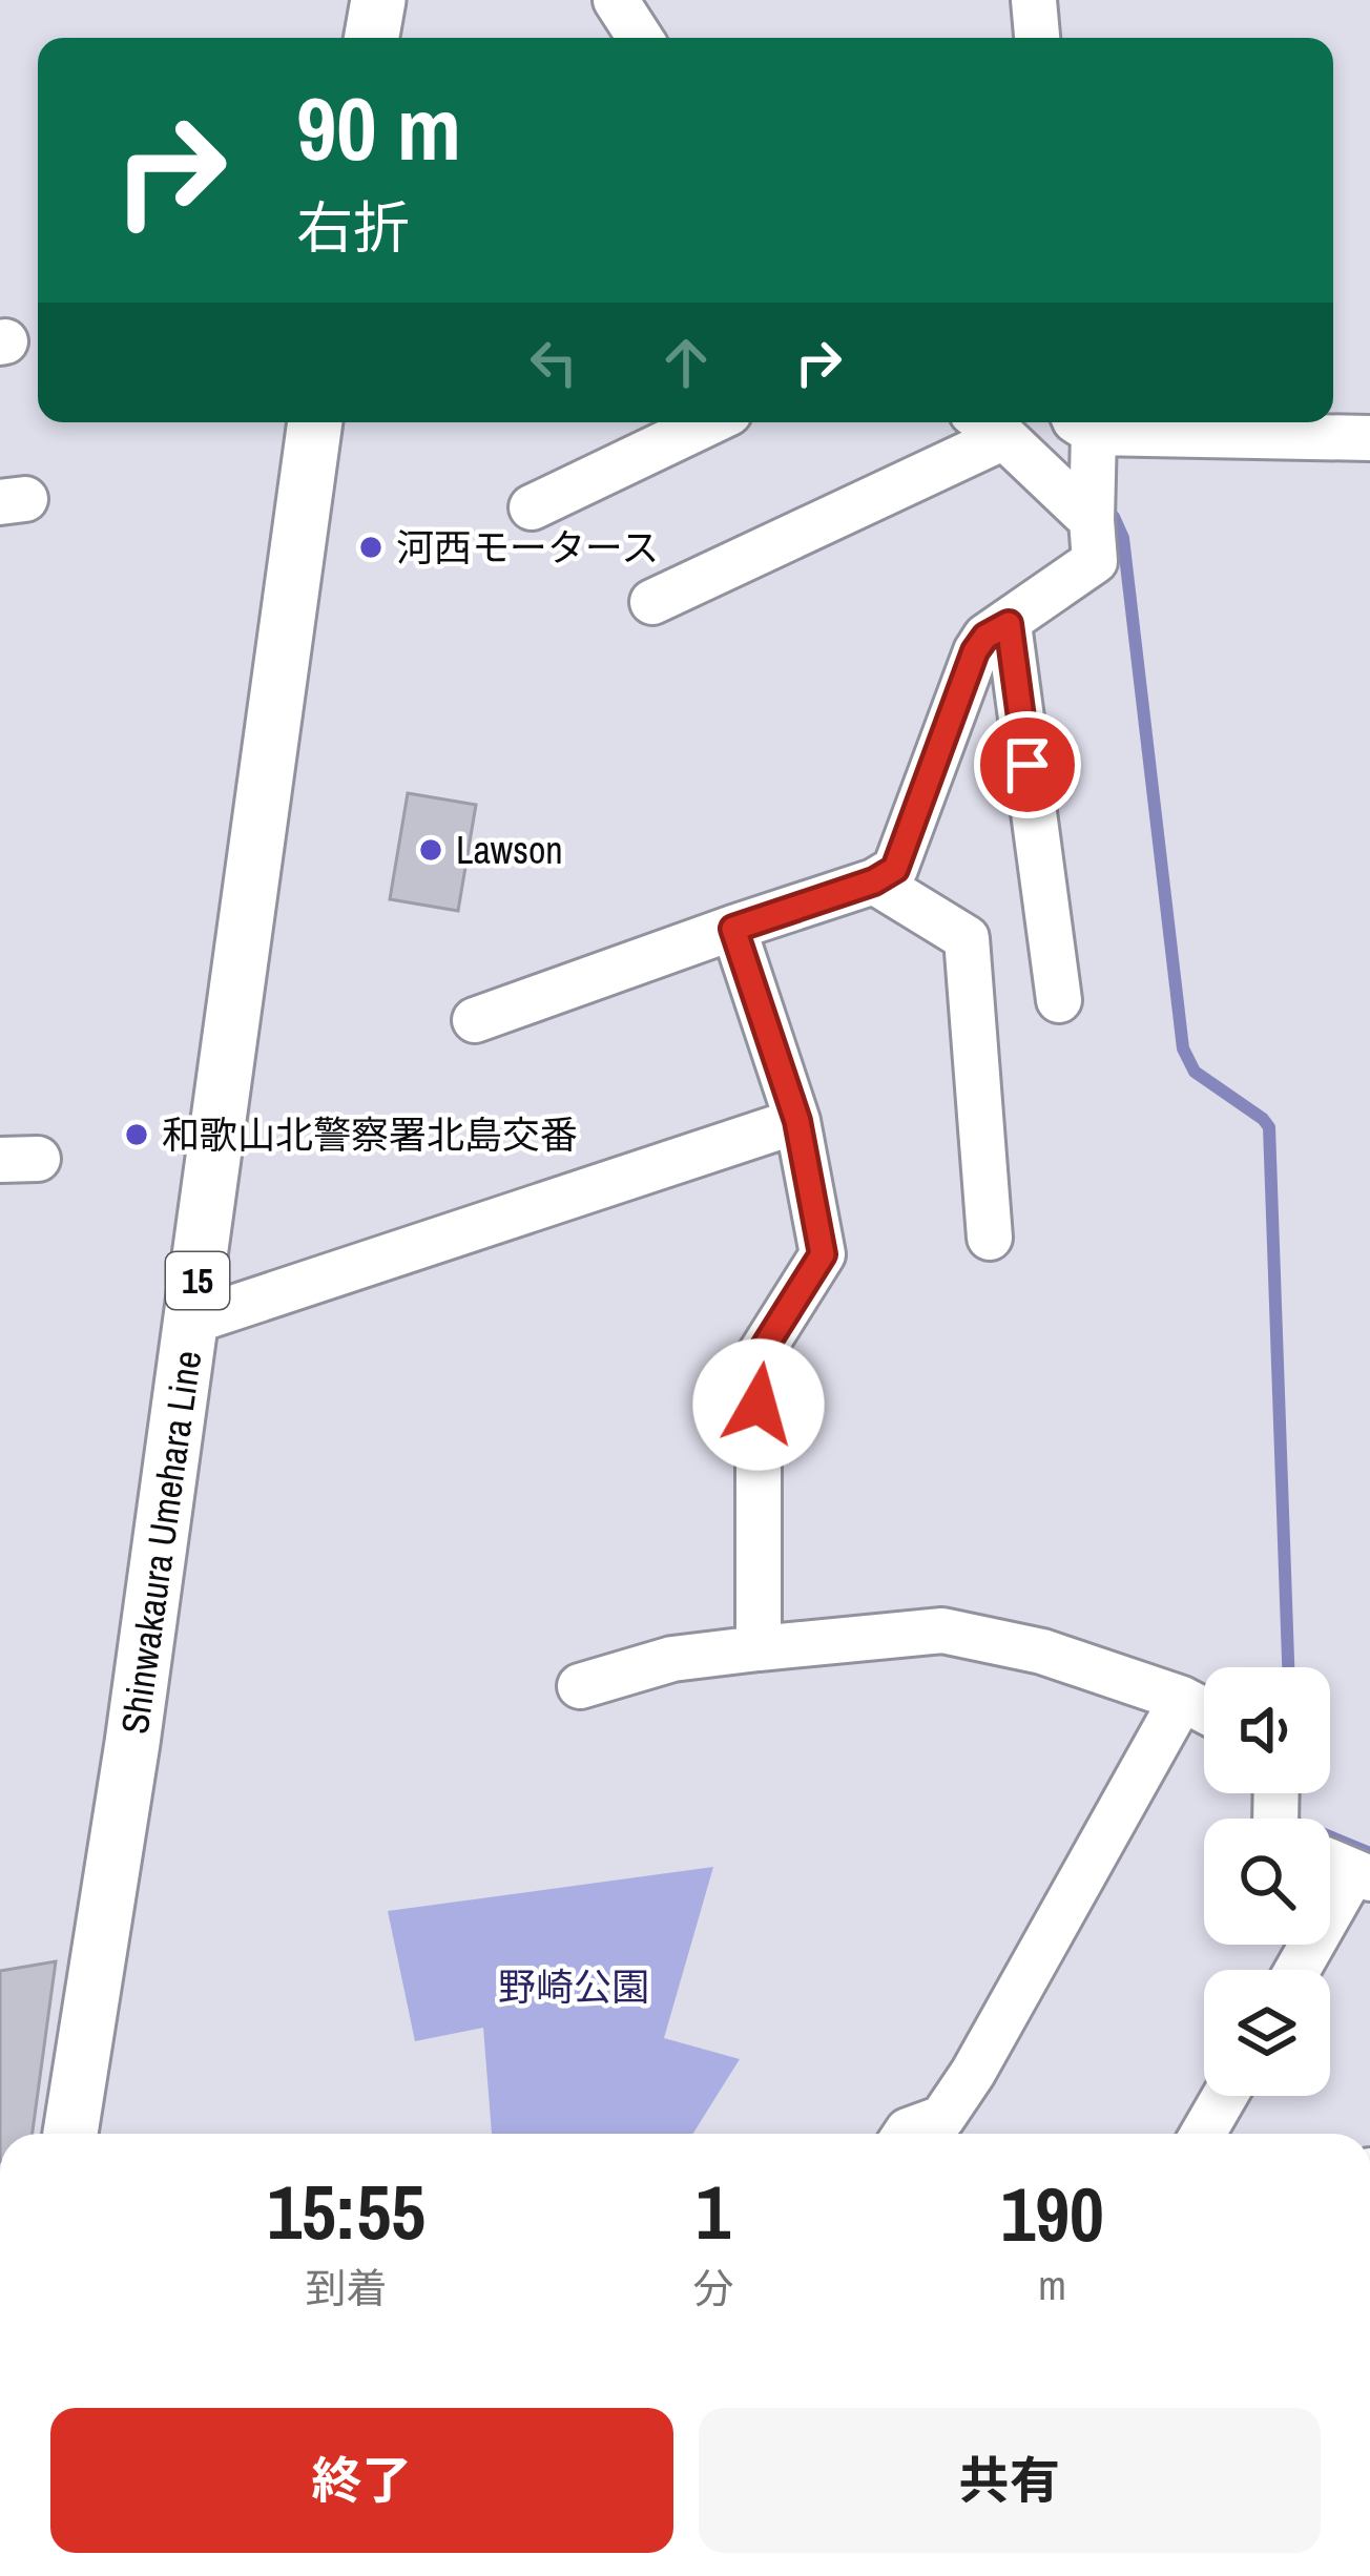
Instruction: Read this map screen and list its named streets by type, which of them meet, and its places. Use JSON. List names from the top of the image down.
{
  "streets": {
    "main road": ["15", "Shinwakaura Umehara Line"]
  },
  "parks": ["野崎公園"],
  "places": ["河西モータース", "Lawson", "和歌山北警察署北島交番"],
  "page": {
    "turn": ["90 m", "右折"],
    "eta": [
      "15:55",
      "到着",
      "1",
      "分",
      "190",
      "m"
    ],
    "buttons": ["終了", "共有"]
  }
}
